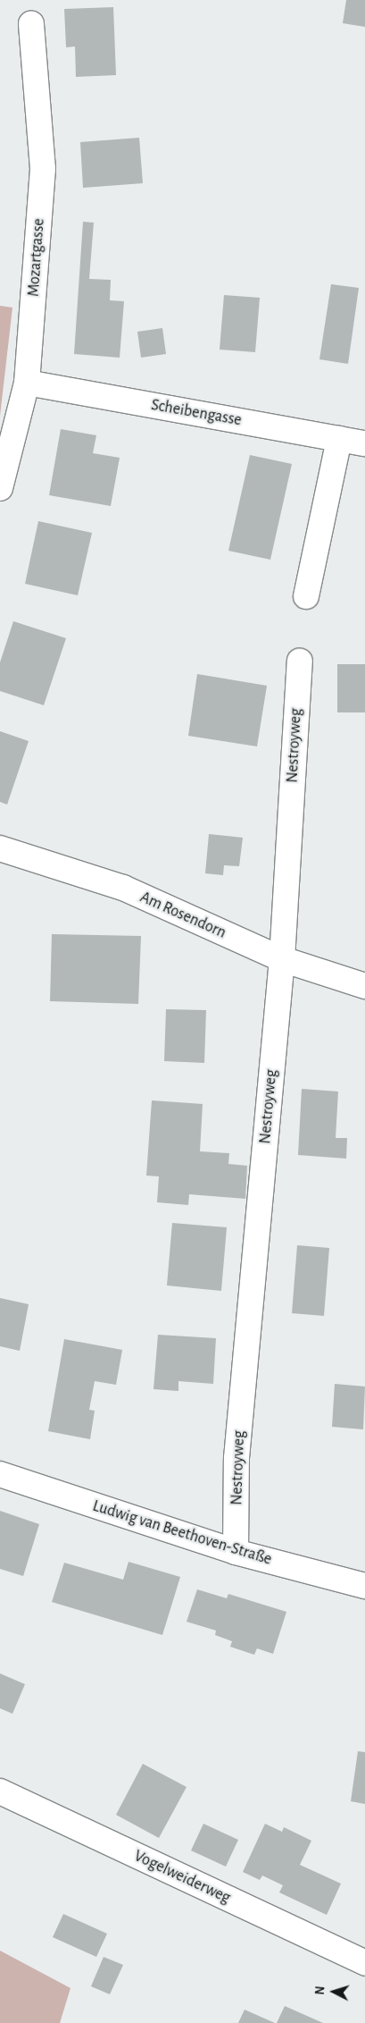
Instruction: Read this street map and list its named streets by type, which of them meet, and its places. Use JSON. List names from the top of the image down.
{
  "streets": {
    "street": [
      "Mozartgasse",
      "Scheibengasse",
      "Nestroyweg",
      "Am Rosendorn",
      "Ludwig van Beethoven-Straße",
      "Vogelweiderweg"
    ]
  },
  "crossings": [
    ["Mozartgasse", "Scheibengasse"],
    ["Nestroyweg", "Am Rosendorn"],
    ["Nestroyweg", "Ludwig van Beethoven-Straße"]
  ],
  "north": "left"
}
